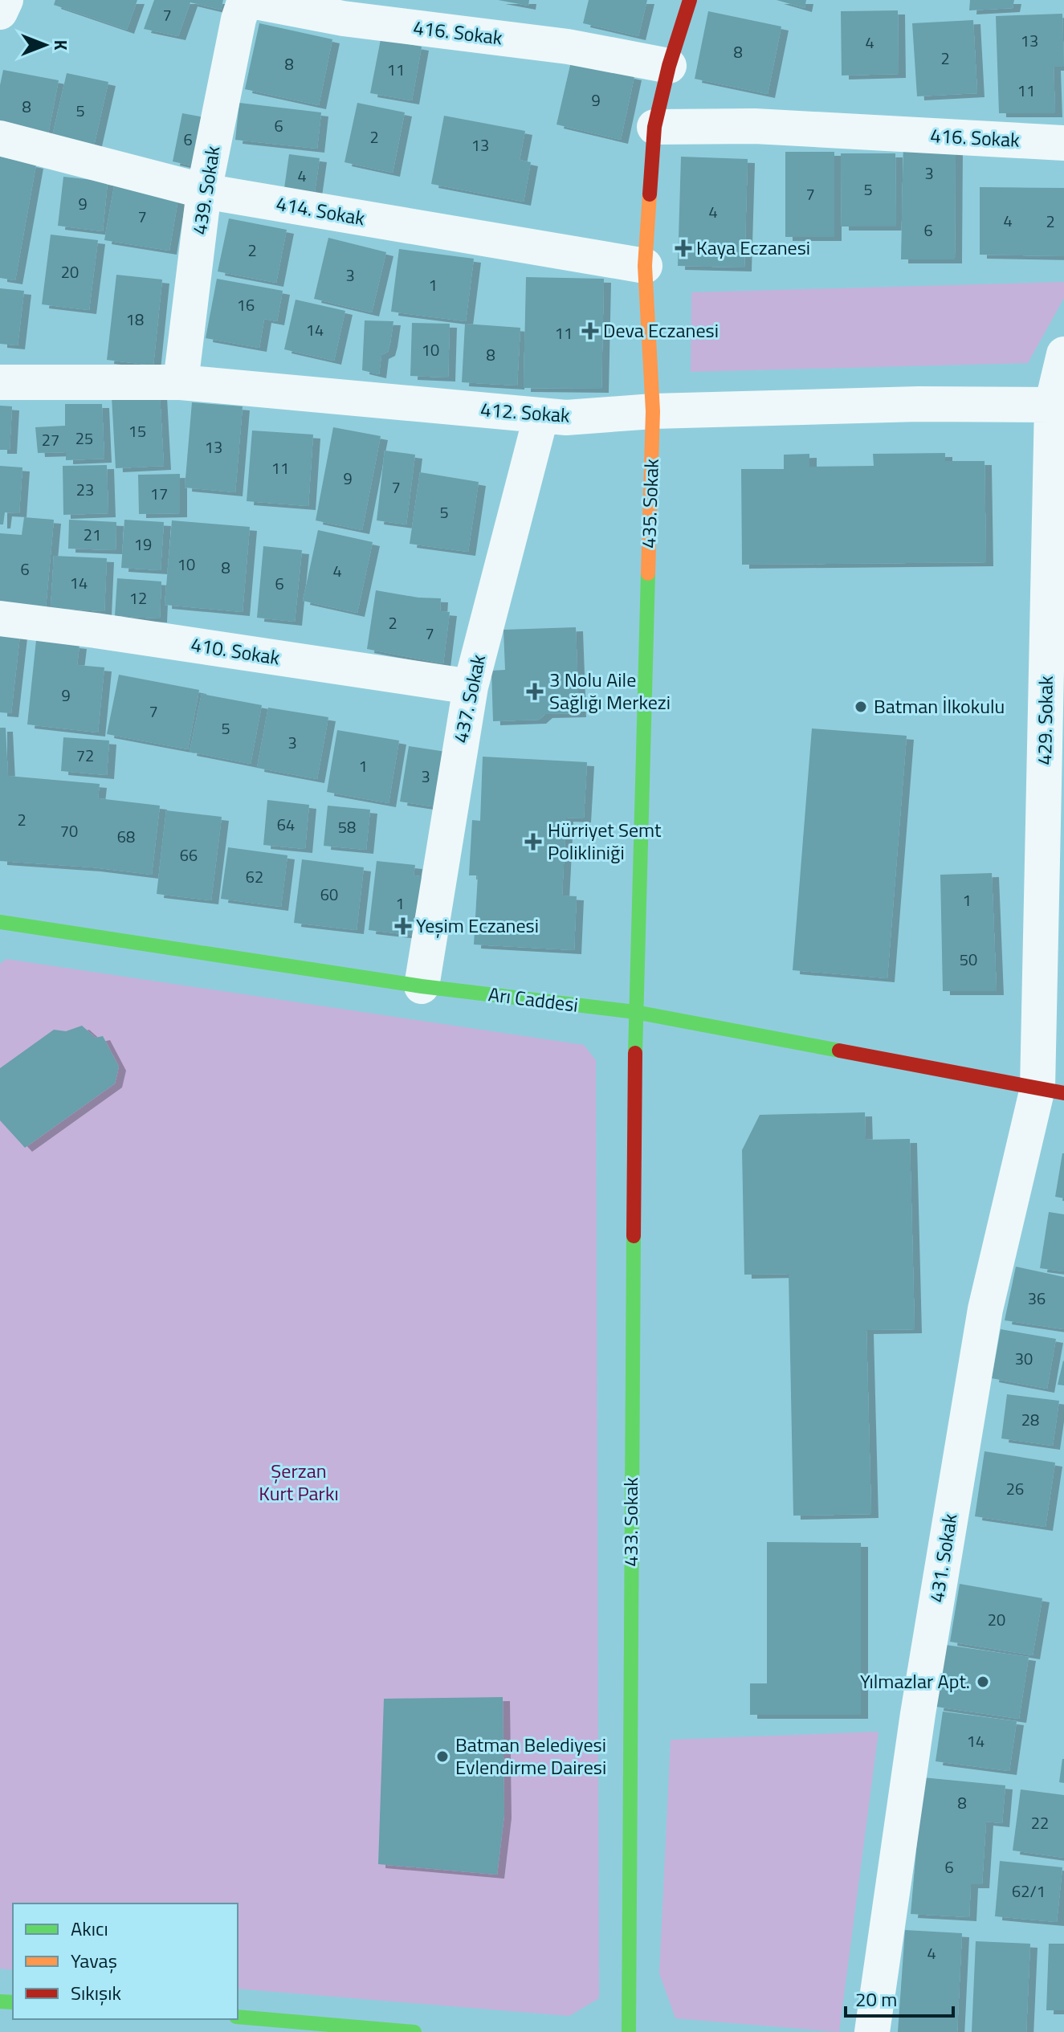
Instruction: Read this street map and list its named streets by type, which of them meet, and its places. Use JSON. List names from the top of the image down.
{
  "streets": {
    "street": [
      "416. Sokak",
      "439. Sokak",
      "414. Sokak",
      "412. Sokak",
      "435. Sokak",
      "410. Sokak",
      "437. Sokak",
      "429. Sokak",
      "Arı Caddesi",
      "433. Sokak",
      "431. Sokak"
    ]
  },
  "crossings": [
    ["416. Sokak", "439. Sokak"],
    ["416. Sokak", "435. Sokak"],
    ["439. Sokak", "414. Sokak"],
    ["439. Sokak", "412. Sokak"],
    ["414. Sokak", "435. Sokak"],
    ["412. Sokak", "435. Sokak"],
    ["412. Sokak", "437. Sokak"],
    ["412. Sokak", "429. Sokak"],
    ["435. Sokak", "Arı Caddesi"],
    ["435. Sokak", "433. Sokak"],
    ["410. Sokak", "437. Sokak"],
    ["437. Sokak", "Arı Caddesi"],
    ["429. Sokak", "Arı Caddesi"],
    ["429. Sokak", "431. Sokak"],
    ["Arı Caddesi", "433. Sokak"],
    ["Arı Caddesi", "431. Sokak"]
  ],
  "parks": ["Şerzan Kurt Parkı"],
  "places": {
    "health": [
      "Kaya Eczanesi",
      "Deva Eczanesi",
      "3 Nolu Aile Sağlığı Merkezi",
      "Hürriyet Semt Polikliniği",
      "Yeşim Eczanesi"
    ],
    "other": ["Batman İlkokulu", "Yılmazlar Apt.", "Batman Belediyesi Evlendirme Dairesi"]
  },
  "house_numbers": [
    "7",
    "13",
    "4",
    "8",
    "2",
    "8",
    "11",
    "11",
    "9",
    "8",
    "5",
    "6",
    "2",
    "6",
    "13",
    "3",
    "4",
    "5",
    "7",
    "9",
    "4",
    "7",
    "4",
    "2",
    "6",
    "2",
    "20",
    "3",
    "1",
    "16",
    "18",
    "14",
    "11",
    "10",
    "8",
    "15",
    "25",
    "27",
    "13",
    "11",
    "9",
    "7",
    "23",
    "17",
    "5",
    "21",
    "19",
    "10",
    "8",
    "6",
    "4",
    "14",
    "6",
    "12",
    "2",
    "7",
    "9",
    "7",
    "5",
    "3",
    "72",
    "1",
    "3",
    "2",
    "64",
    "58",
    "70",
    "68",
    "66",
    "62",
    "60",
    "1",
    "1",
    "50",
    "36",
    "30",
    "28",
    "26",
    "20",
    "14",
    "8",
    "22",
    "6",
    "62/1",
    "4"
  ],
  "legend": ["Akıcı", "Yavaş", "Sıkışık"],
  "scale_bar": "20 m",
  "north": "right"
}
